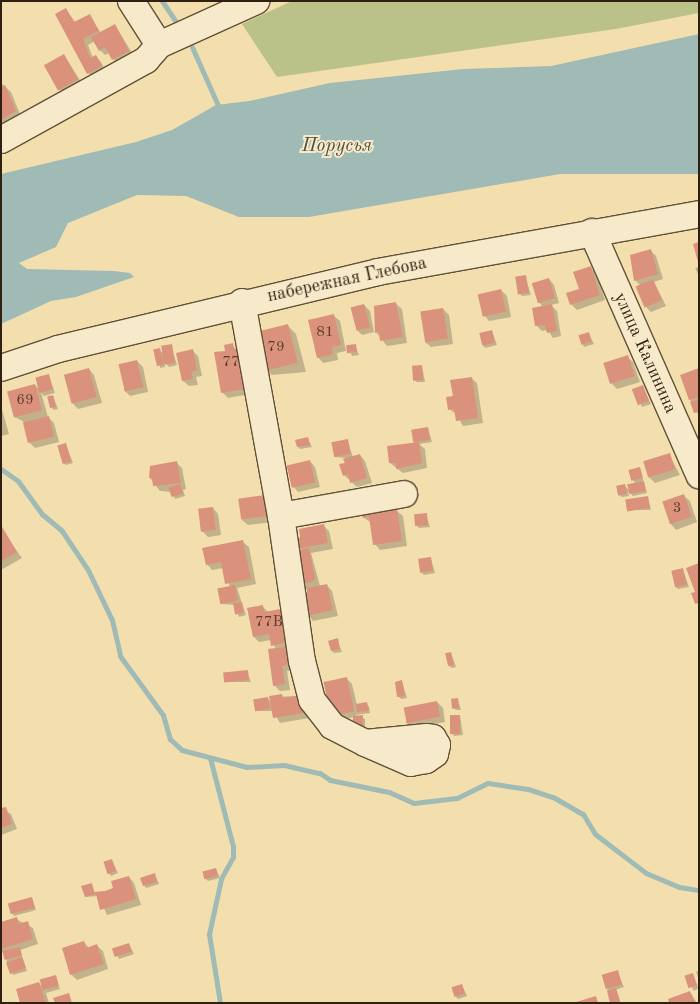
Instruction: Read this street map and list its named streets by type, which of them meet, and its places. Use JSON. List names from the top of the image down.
{
  "streets": {
    "street": ["набережная Глебова", "улица Калинина"]
  },
  "crossings": [
    ["набережная Глебова", "улица Калинина"]
  ],
  "water": ["Порусья"],
  "house_numbers": [
    "81",
    "79",
    "77",
    "69",
    "3",
    "77В"
  ]
}
